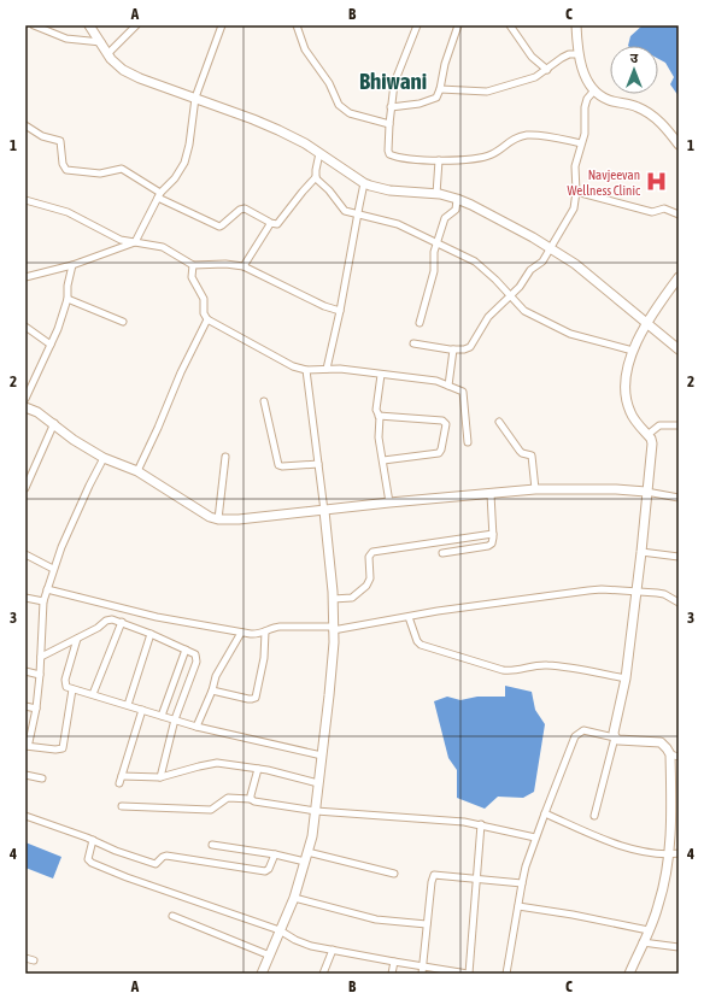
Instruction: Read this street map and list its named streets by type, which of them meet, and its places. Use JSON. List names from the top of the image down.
{
  "districts": ["Bhiwani"],
  "places": {
    "hospital": ["Navjeevan Wellness Clinic"]
  },
  "north": "top",
  "grid": {
    "columns": ["A", "B", "C"],
    "rows": [
      "1",
      "2",
      "3",
      "4"
    ]
  }
}
